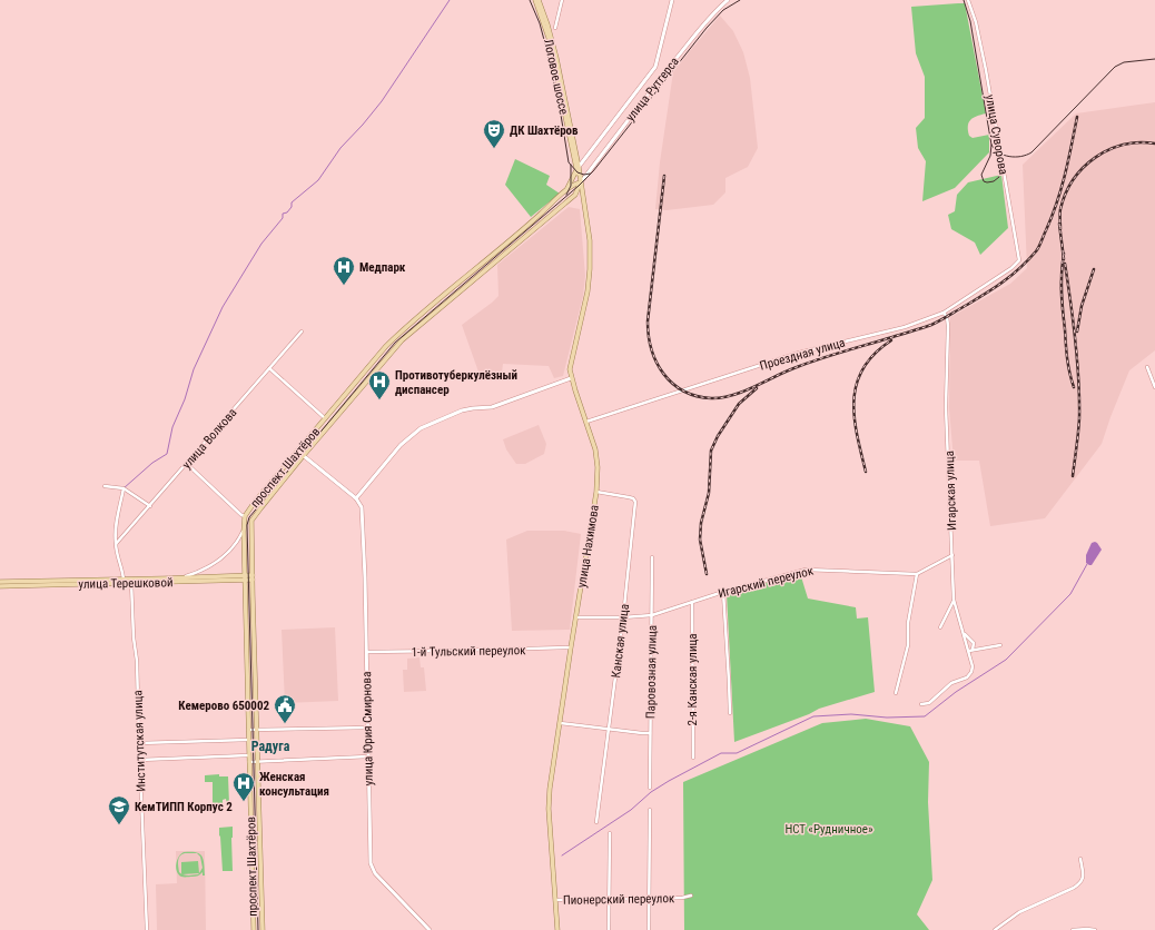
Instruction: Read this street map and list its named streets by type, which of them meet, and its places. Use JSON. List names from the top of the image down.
{
  "streets": {
    "main road": [
      "Логовое шоссе",
      "проспект Шахтёров",
      "улица Нахимова",
      "улица Терешковой"
    ],
    "street": [
      "улица Рутгерса",
      "улица Суворова",
      "Проездная улица",
      "улица Волкова",
      "Игарская улица",
      "Игарский переулок",
      "Канская улица",
      "1-й Тульский переулок",
      "Паровозная улица",
      "2-я Канская улица",
      "улица Юрия Смирнова",
      "Институтская улица",
      "Пионерский переулок"
    ]
  },
  "crossings": [
    ["Логовое шоссе", "улица Рутгерса"],
    ["Логовое шоссе", "проспект Шахтёров"],
    ["Логовое шоссе", "улица Нахимова"],
    ["улица Рутгерса", "проспект Шахтёров"],
    ["улица Рутгерса", "улица Нахимова"],
    ["улица Суворова", "Проездная улица"],
    ["Проездная улица", "Игарская улица"],
    ["Проездная улица", "улица Нахимова"],
    ["проспект Шахтёров", "улица Нахимова"],
    ["проспект Шахтёров", "улица Терешковой"],
    ["Игарская улица", "Игарский переулок"],
    ["улица Нахимова", "Игарский переулок"],
    ["улица Нахимова", "Канская улица"],
    ["улица Нахимова", "1-й Тульский переулок"],
    ["улица Нахимова", "Пионерский переулок"],
    ["Игарский переулок", "Канская улица"],
    ["Игарский переулок", "Паровозная улица"],
    ["Игарский переулок", "2-я Канская улица"],
    ["улица Терешковой", "Институтская улица"],
    ["1-й Тульский переулок", "улица Юрия Смирнова"]
  ],
  "districts": ["Радуга"],
  "parks": ["НСТ «Рудничное»"],
  "places": {
    "theatre": ["ДК Шахтёров"],
    "hospital": ["Медпарк", "Противотуберкулёзный диспансер", "Женская консультация"],
    "public building": ["Кемерово 650002"],
    "school or university": ["КемТИПП Корпус 2"]
  }
}
